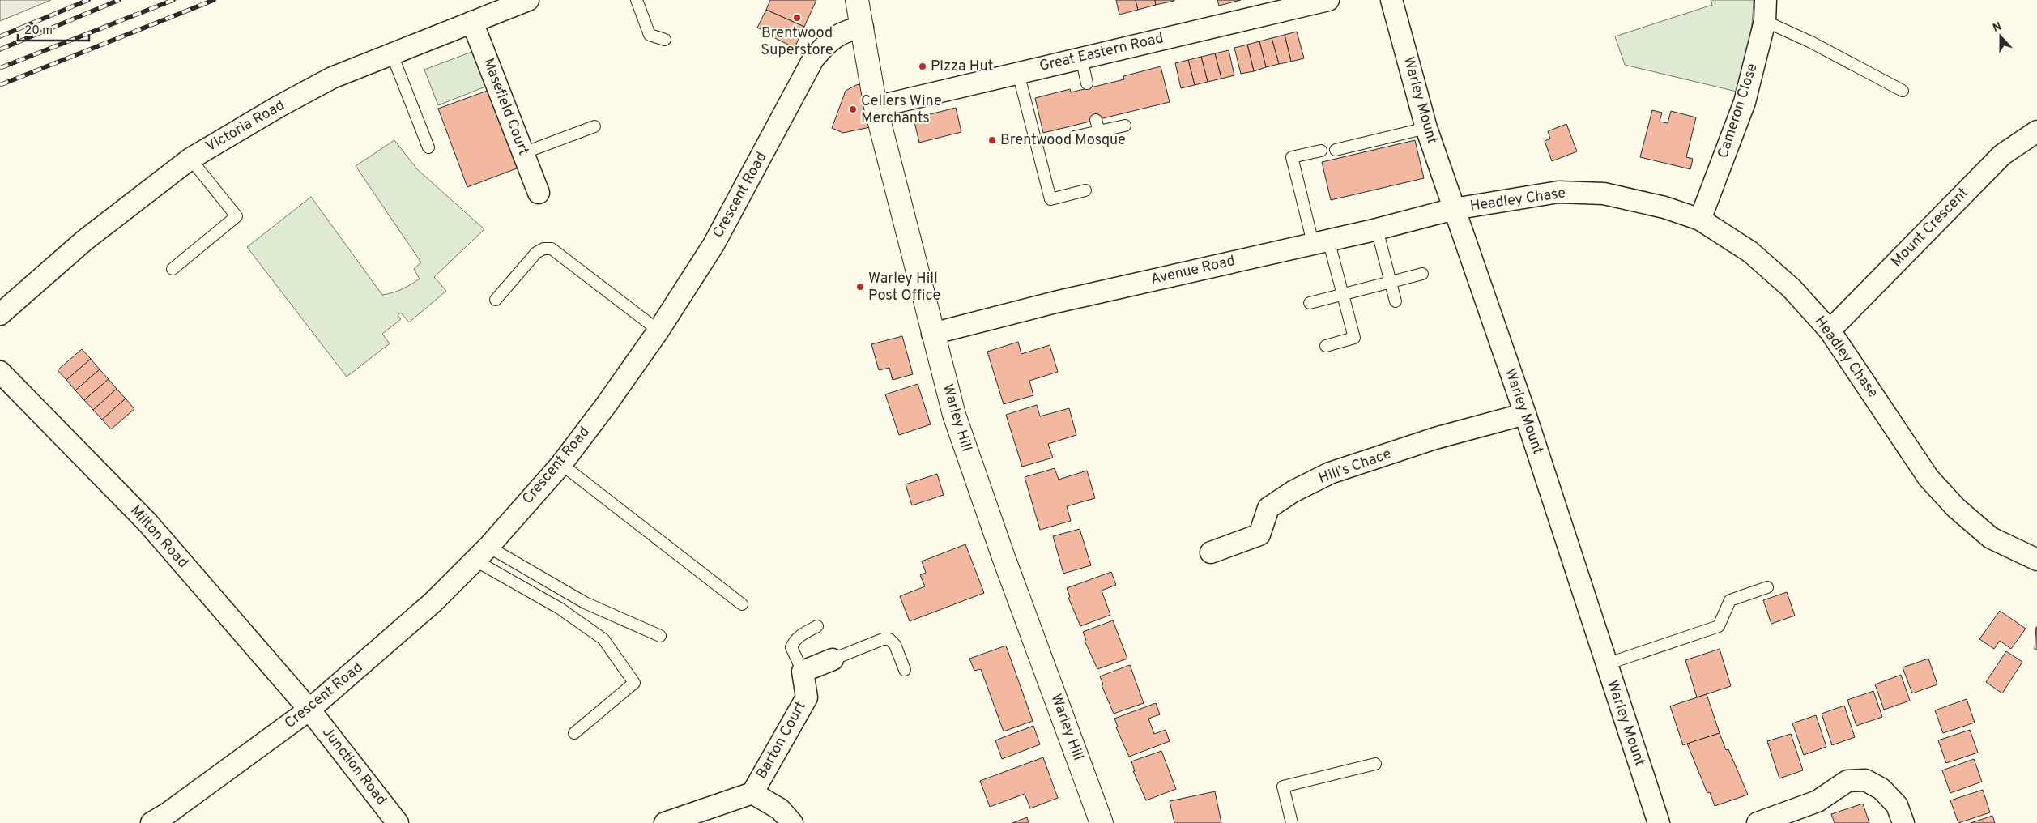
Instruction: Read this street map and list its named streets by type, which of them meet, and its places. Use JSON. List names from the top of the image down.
{
  "streets": {
    "main road": ["Warley Hill"],
    "street": [
      "Great Eastern Road",
      "Warley Mount",
      "Masefield Court",
      "Cameron Close",
      "Victoria Road",
      "Crescent Road",
      "Headley Chase",
      "Mount Crescent",
      "Avenue Road",
      "Hill's Chace",
      "Milton Road",
      "Barton Court",
      "Junction Road"
    ]
  },
  "crossings": [
    ["Great Eastern Road", "Warley Hill"],
    ["Warley Mount", "Headley Chase"],
    ["Warley Mount", "Avenue Road"],
    ["Warley Mount", "Hill's Chace"],
    ["Masefield Court", "Victoria Road"],
    ["Cameron Close", "Headley Chase"],
    ["Crescent Road", "Warley Hill"],
    ["Crescent Road", "Milton Road"],
    ["Crescent Road", "Junction Road"],
    ["Headley Chase", "Mount Crescent"],
    ["Headley Chase", "Avenue Road"],
    ["Avenue Road", "Warley Hill"],
    ["Milton Road", "Junction Road"]
  ],
  "places": [
    "Brentwood Superstore",
    "Pizza Hut",
    "Cellers Wine Merchants",
    "Brentwood Mosque",
    "Warley Hill Post Office"
  ],
  "scale_bar": "20 m",
  "north": "top"
}
